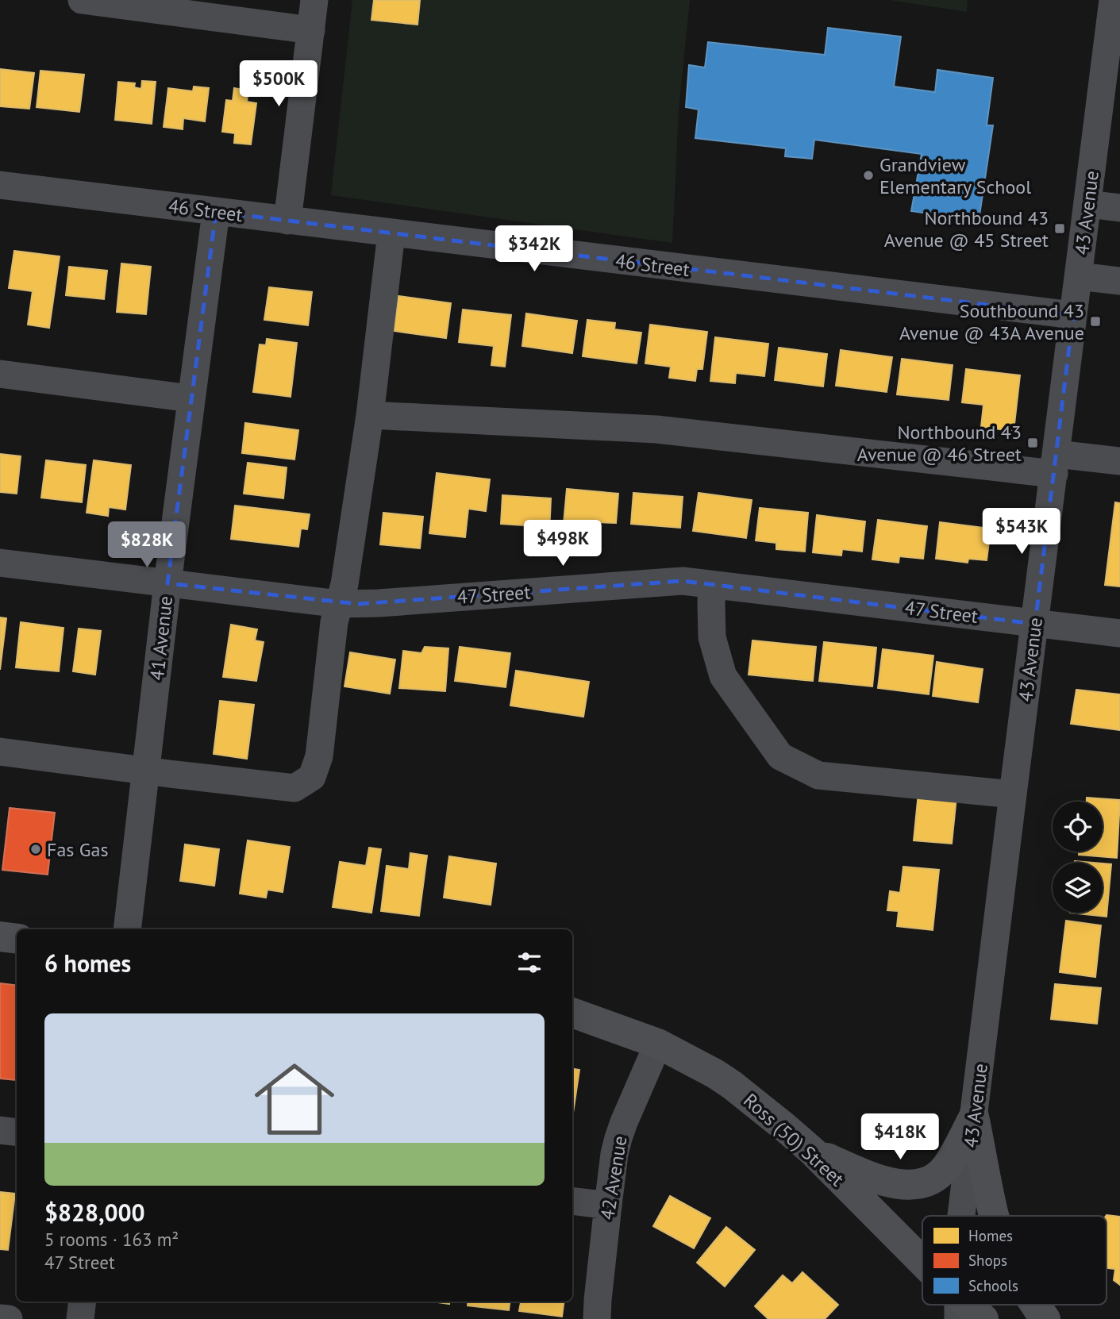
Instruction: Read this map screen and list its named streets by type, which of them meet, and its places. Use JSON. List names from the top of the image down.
{
  "streets": {
    "main road": ["Ross (50) Street"],
    "street": [
      "46 Street",
      "43 Avenue",
      "47 Street",
      "41 Avenue",
      "42 Avenue"
    ]
  },
  "crossings": [
    ["46 Street", "43 Avenue"],
    ["46 Street", "41 Avenue"],
    ["43 Avenue", "47 Street"],
    ["47 Street", "41 Avenue"],
    ["Ross (50) Street", "42 Avenue"]
  ],
  "places": {
    "other": ["Grandview Elementary School", "Fas Gas"],
    "transit": ["Northbound 43 Avenue @ 45 Street", "Southbound 43 Avenue @ 43A Avenue", "Northbound 43 Avenue @ 46 Street"]
  },
  "legend": ["Homes", "Shops", "Schools"],
  "page": {
    "price": [
      "$500K",
      "$342K",
      "$543K",
      "$498K",
      "$828K",
      "$418K"
    ],
    "heading": "6 homes",
    "list": [
      {
        "name": "$828,000",
        "note": "5 rooms · 163 m² · 47 Street"
      }
    ]
  }
}
